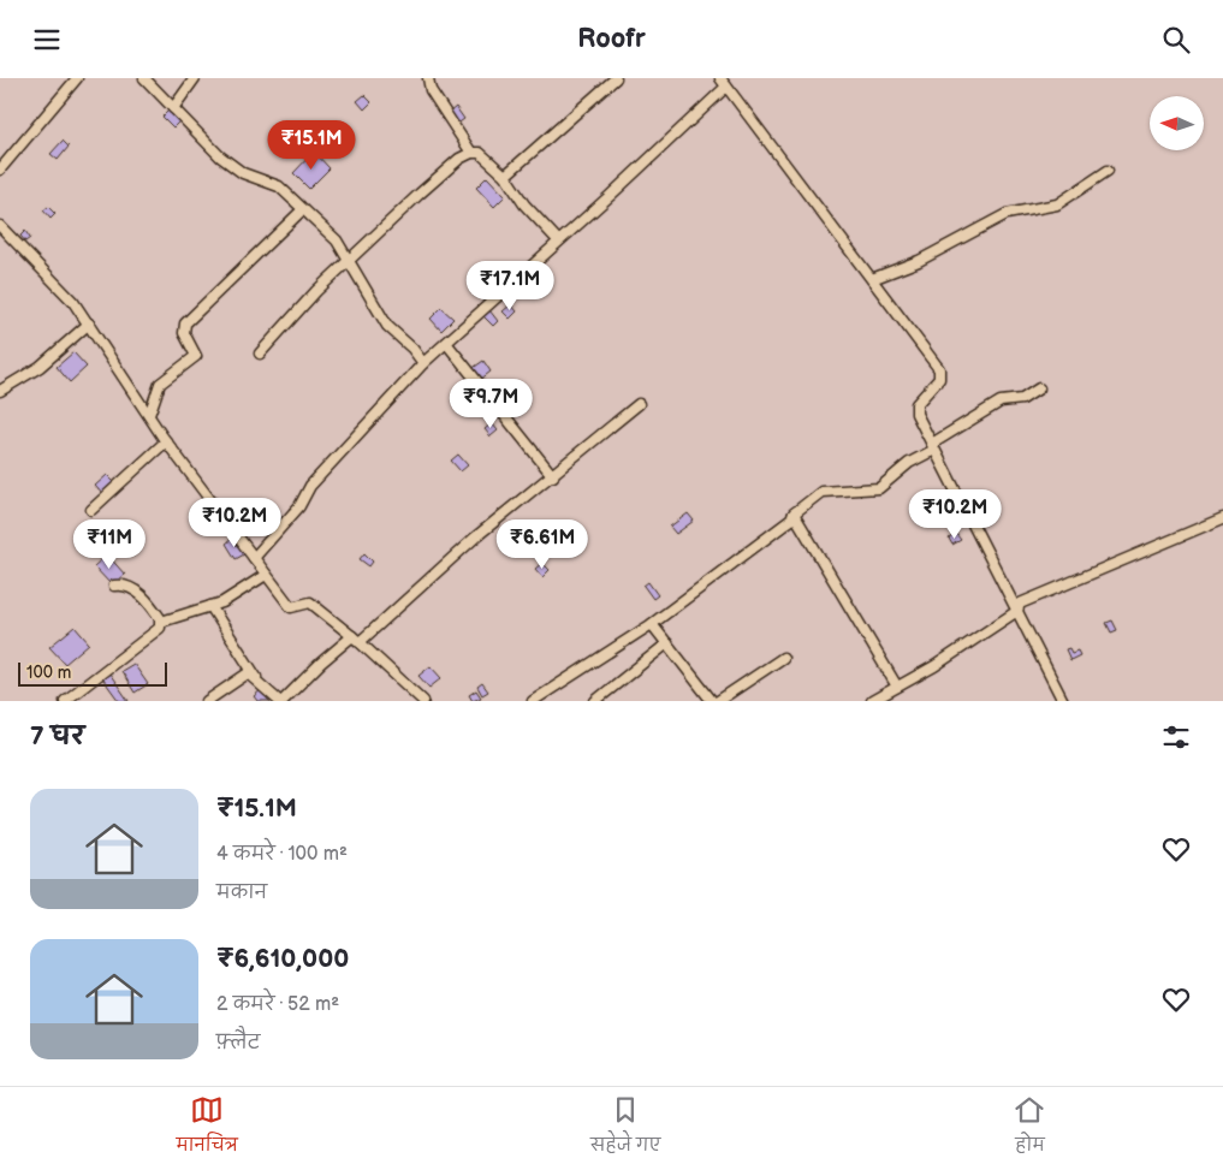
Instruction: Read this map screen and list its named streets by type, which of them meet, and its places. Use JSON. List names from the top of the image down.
{
  "scale_bar": "100 m",
  "north": "left",
  "page": {
    "header": "Roofr",
    "price": [
      "₹15.1M",
      "₹17.1M",
      "₹9.7M",
      "₹10.2M",
      "₹10.2M",
      "₹11M",
      "₹6.61M"
    ],
    "scale": "100 m",
    "heading": "7 घर",
    "list": [
      {
        "name": "₹15.1M",
        "note": "4 कमरे · 100 m² · मकान"
      },
      {
        "name": "₹6,610,000",
        "note": "2 कमरे · 52 m² · फ़्लैट"
      }
    ],
    "tabs": ["मानचित्र", "सहेजे गए", "होम"]
  }
}
